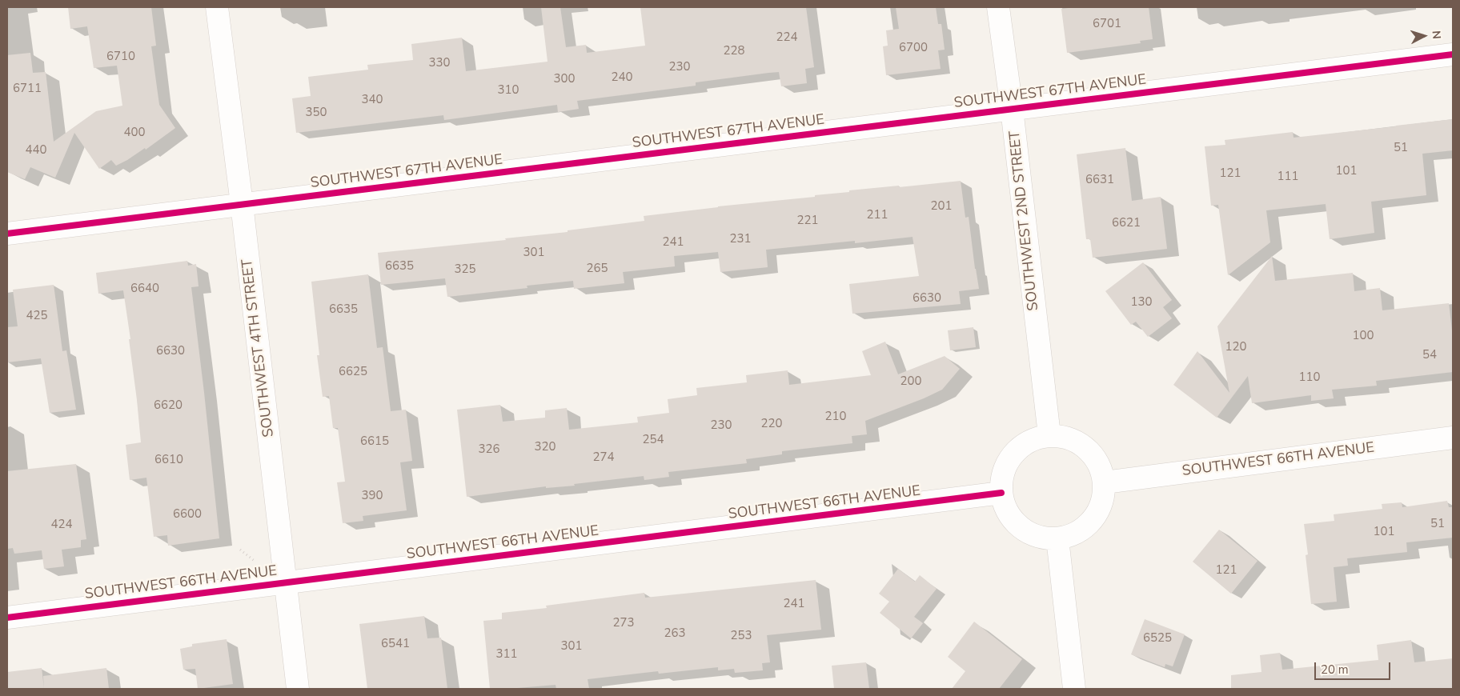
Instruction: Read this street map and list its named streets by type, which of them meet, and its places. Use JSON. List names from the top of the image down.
{
  "streets": {
    "street": [
      "SOUTHWEST 67TH AVENUE",
      "SOUTHWEST 2ND STREET",
      "SOUTHWEST 4TH STREET",
      "SOUTHWEST 66TH AVENUE"
    ]
  },
  "crossings": [
    ["SOUTHWEST 67TH AVENUE", "SOUTHWEST 2ND STREET"],
    ["SOUTHWEST 67TH AVENUE", "SOUTHWEST 4TH STREET"],
    ["SOUTHWEST 2ND STREET", "SOUTHWEST 66TH AVENUE"],
    ["SOUTHWEST 4TH STREET", "SOUTHWEST 66TH AVENUE"]
  ],
  "house_numbers": [
    "6701",
    "224",
    "6700",
    "228",
    "6710",
    "330",
    "230",
    "240",
    "300",
    "6711",
    "310",
    "340",
    "350",
    "400",
    "51",
    "440",
    "101",
    "121",
    "111",
    "6631",
    "201",
    "211",
    "221",
    "6621",
    "231",
    "241",
    "301",
    "6635",
    "265",
    "325",
    "6640",
    "6630",
    "130",
    "6635",
    "425",
    "100",
    "120",
    "6630",
    "54",
    "6625",
    "110",
    "200",
    "6620",
    "210",
    "220",
    "230",
    "254",
    "6615",
    "320",
    "326",
    "274",
    "6610",
    "390",
    "6600",
    "51",
    "424",
    "101",
    "121",
    "241",
    "273",
    "263",
    "253",
    "6525",
    "6541",
    "301",
    "311"
  ],
  "scale_bar": "20 m",
  "north": "right"
}
